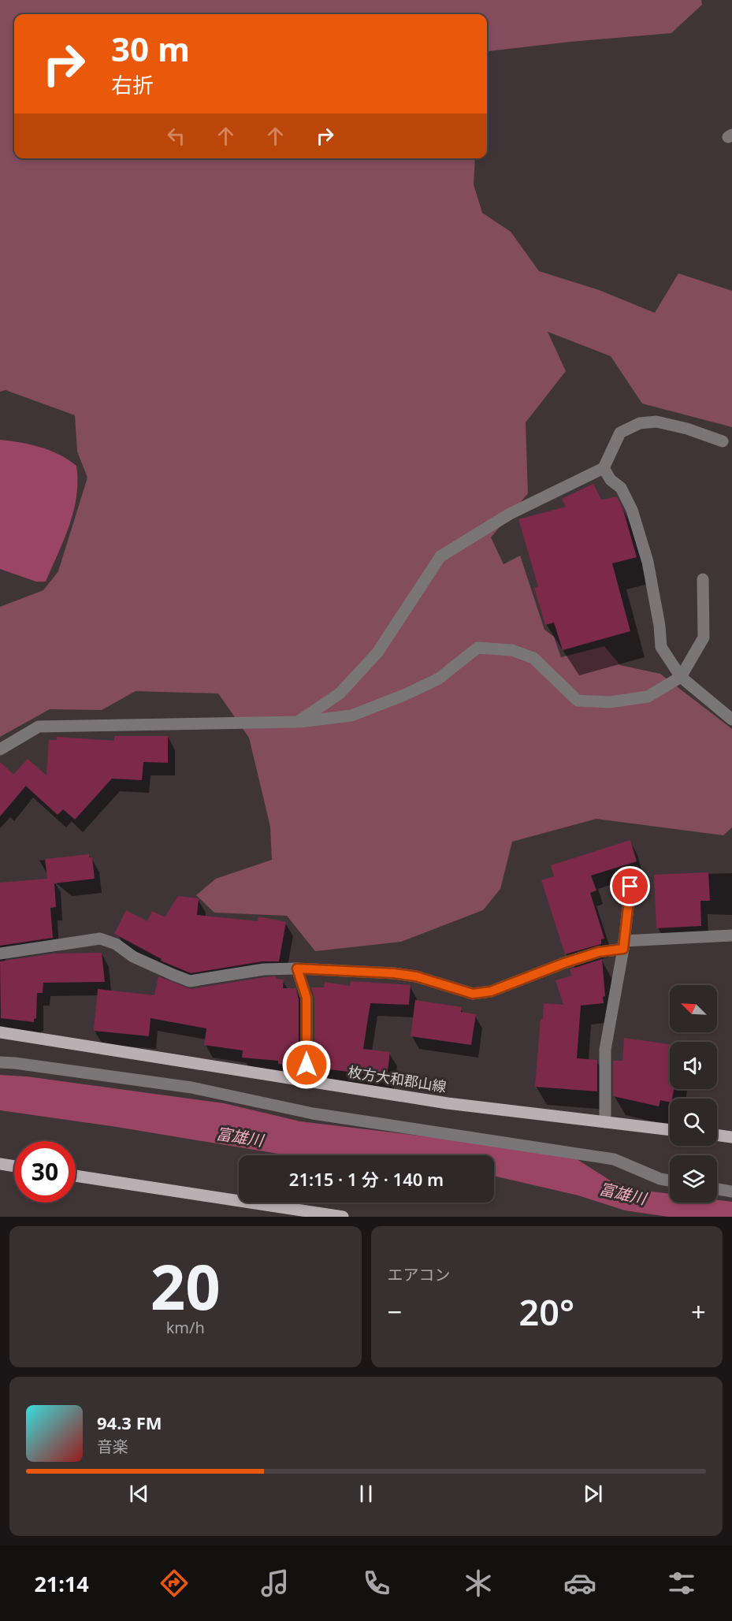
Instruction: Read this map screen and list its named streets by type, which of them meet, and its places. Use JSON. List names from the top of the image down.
{
  "streets": {
    "main road": ["枚方大和郡山線"]
  },
  "water": ["富雄川"],
  "north": "top left",
  "page": {
    "turn": ["30 m", "右折"],
    "limit": "30",
    "trip": "21:15 · 1 分 · 140 m",
    "tile": [
      ["20", "km/h"],
      "エアコン"
    ],
    "heat": ["−", "20°", "+"],
    "song": ["94.3 FM", "音楽"],
    "tabs": "21:14"
  }
}
